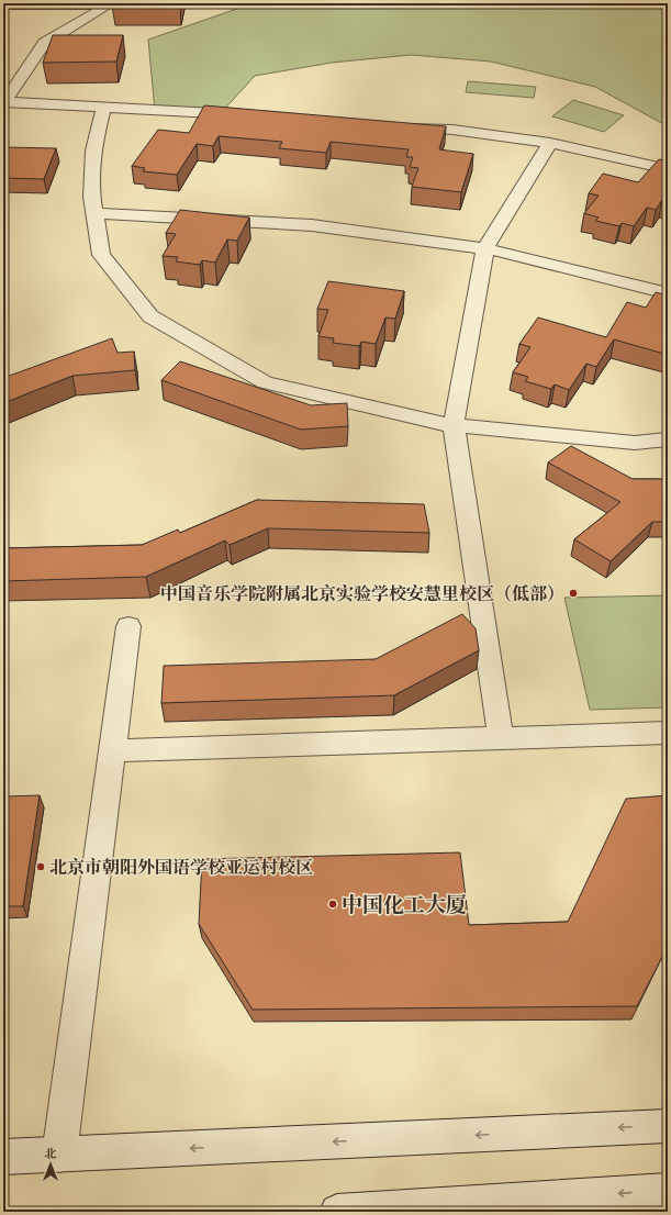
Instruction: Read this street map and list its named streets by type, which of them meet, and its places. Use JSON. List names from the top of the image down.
{
  "places": ["中国音乐学院附属北京实验学校安慧里校区（低部）", "北京市朝阳外国语学校亚运村校区", "中国化工大厦"],
  "north": "top"
}
